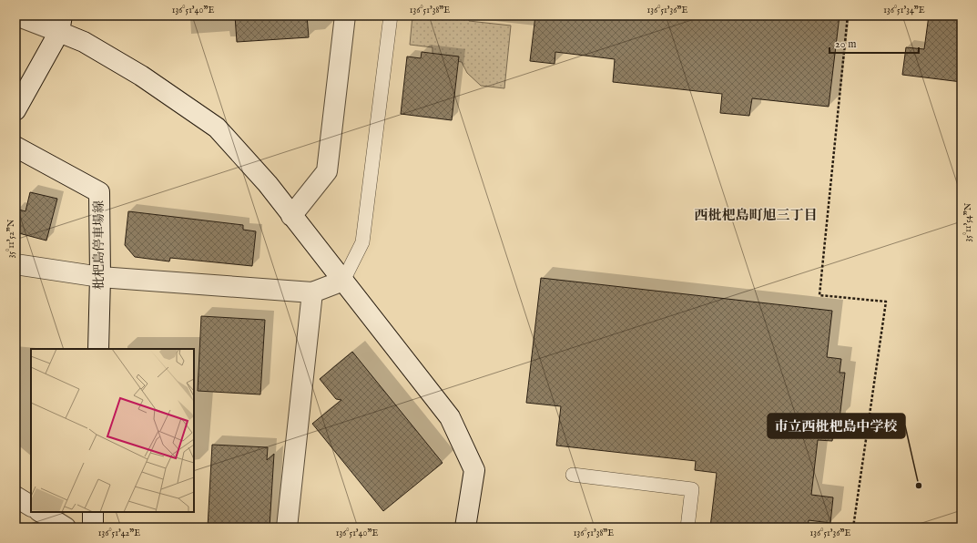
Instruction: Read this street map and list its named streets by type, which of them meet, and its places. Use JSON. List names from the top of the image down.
{
  "streets": {
    "street": ["枇杷島停車場線"]
  },
  "districts": ["西枇杷島町旭三丁目"],
  "places": ["市立西枇杷島中学校"],
  "scale_bar": "20 m",
  "coordinates": [
    "136°51'40\"E",
    "136°51'38\"E",
    "136°51'36\"E",
    "136°51'34\"E",
    "35°11'54\"N",
    "35°11'52\"N",
    "136°51'42\"E"
  ]
}
